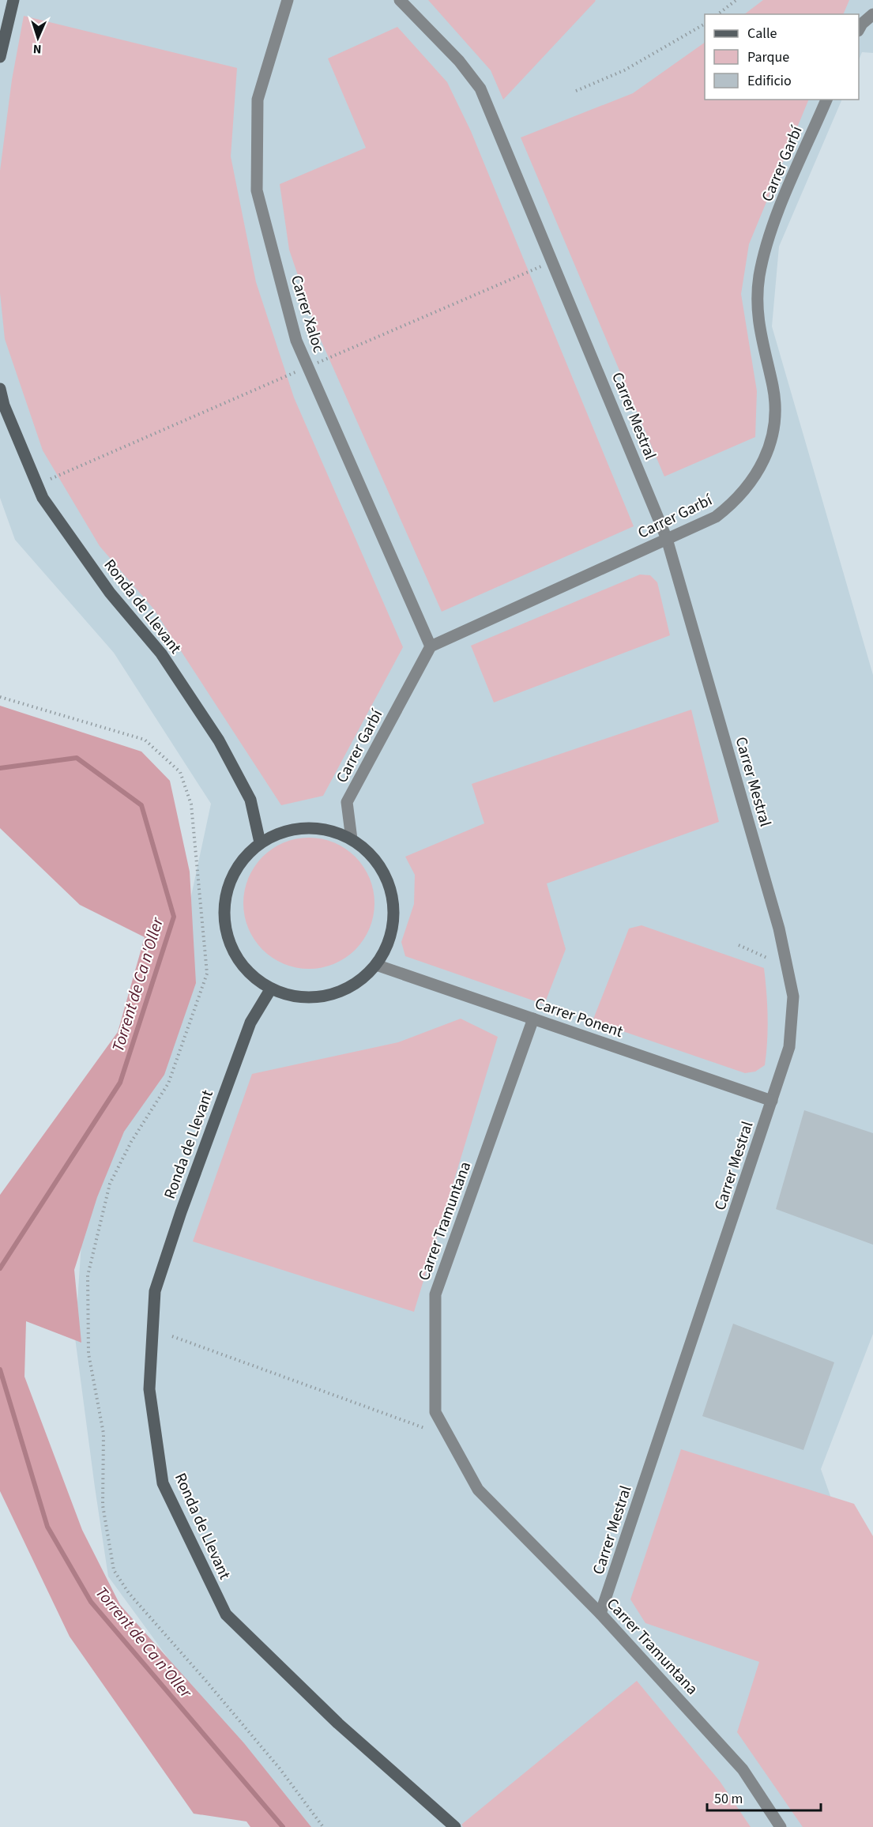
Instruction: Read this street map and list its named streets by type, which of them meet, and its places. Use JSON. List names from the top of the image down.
{
  "streets": {
    "main road": ["Ronda de Llevant"],
    "street": [
      "Carrer Garbí",
      "Carrer Xaloc",
      "Carrer Mestral",
      "Carrer Ponent",
      "Carrer Tramuntana"
    ]
  },
  "crossings": [
    ["Carrer Garbí", "Carrer Xaloc"],
    ["Carrer Garbí", "Carrer Mestral"],
    ["Carrer Garbí", "Ronda de Llevant"],
    ["Carrer Garbí", "Carrer Ponent"],
    ["Carrer Mestral", "Carrer Ponent"],
    ["Carrer Mestral", "Carrer Tramuntana"],
    ["Ronda de Llevant", "Carrer Ponent"],
    ["Carrer Ponent", "Carrer Tramuntana"]
  ],
  "water": ["Torrent de Ca n'Oller"],
  "legend": ["Calle", "Parque", "Edificio"],
  "scale_bar": "50 m",
  "north": "bottom"
}
